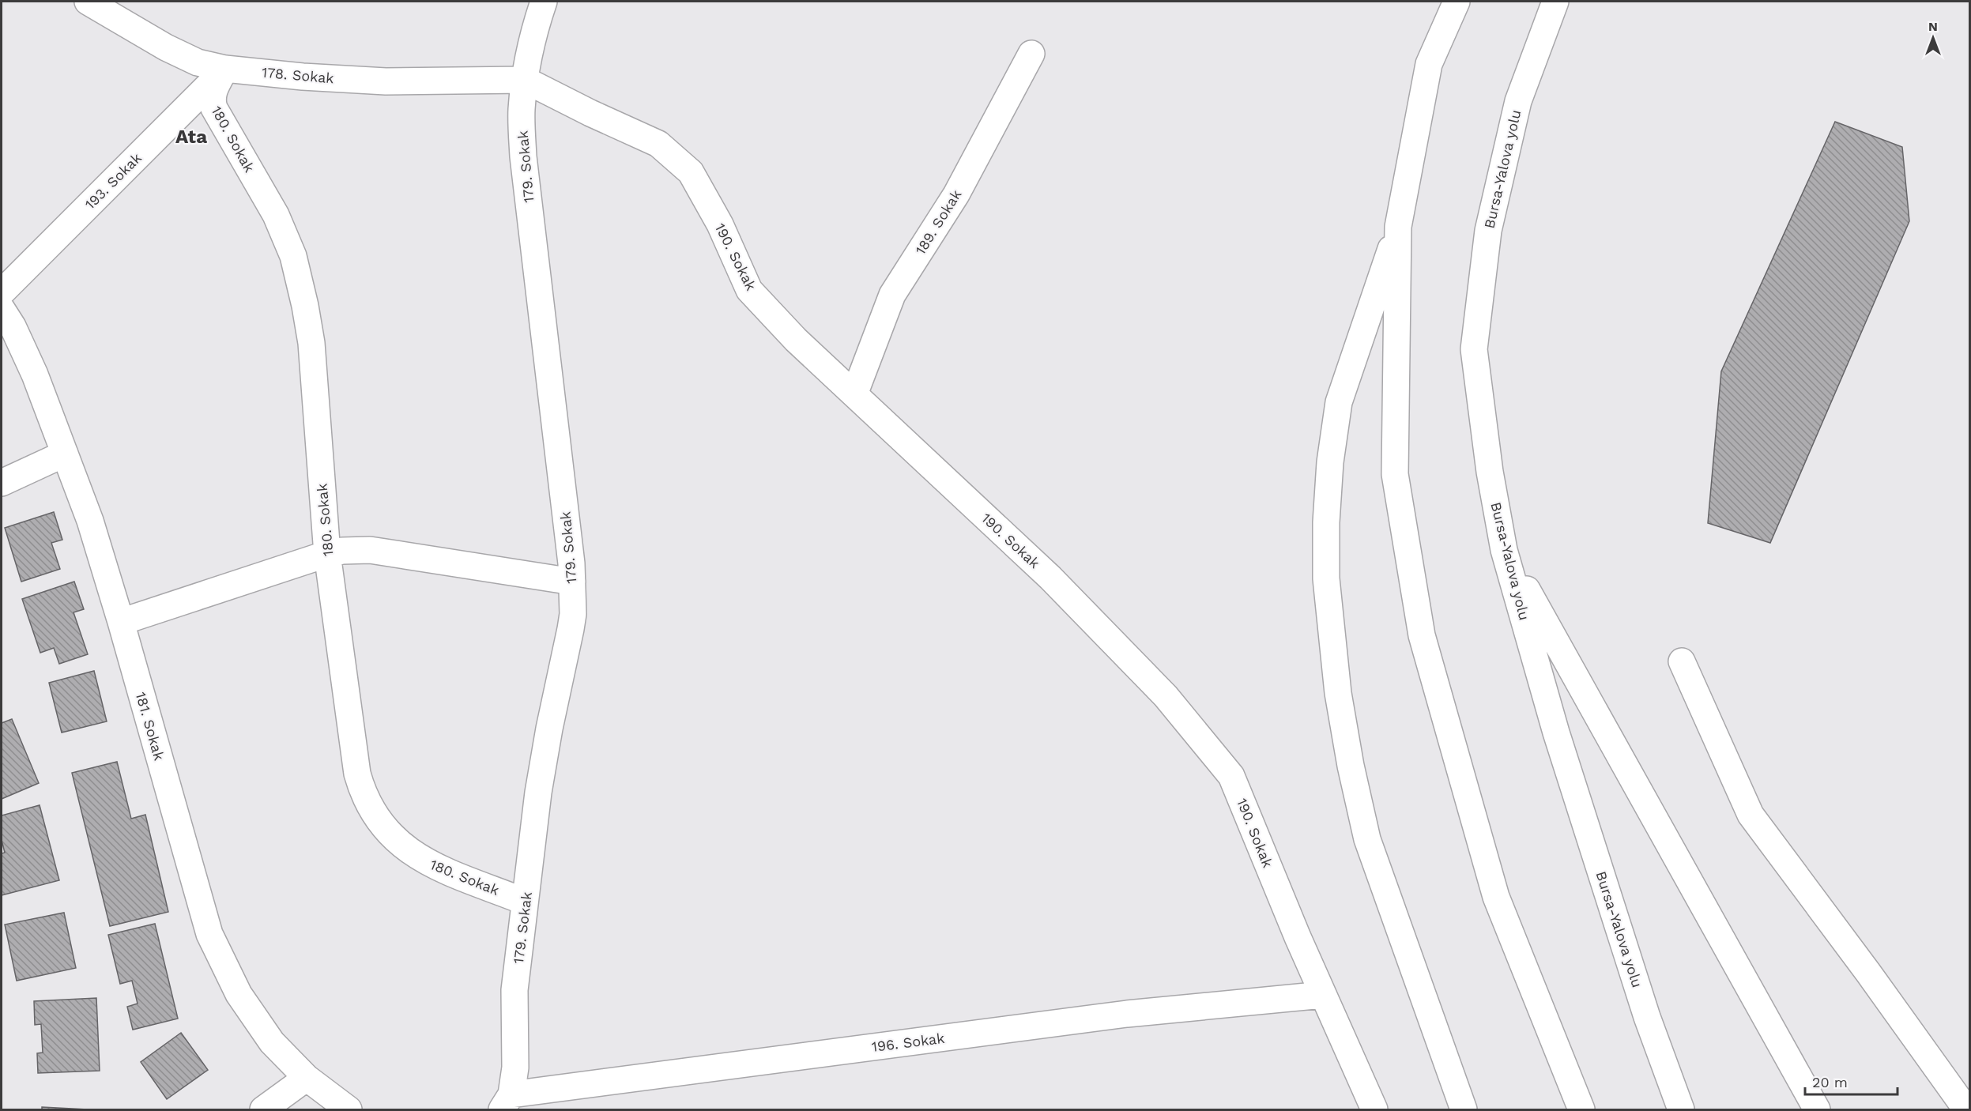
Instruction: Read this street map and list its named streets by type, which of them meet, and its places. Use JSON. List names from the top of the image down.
{
  "streets": {
    "main road": [
      "178. Sokak",
      "180. Sokak",
      "179. Sokak",
      "Bursa-Yalova yolu",
      "193. Sokak",
      "189. Sokak",
      "190. Sokak",
      "181. Sokak",
      "196. Sokak"
    ]
  },
  "crossings": [
    ["178. Sokak", "180. Sokak"],
    ["178. Sokak", "179. Sokak"],
    ["178. Sokak", "193. Sokak"],
    ["178. Sokak", "190. Sokak"],
    ["180. Sokak", "179. Sokak"],
    ["180. Sokak", "193. Sokak"],
    ["179. Sokak", "190. Sokak"],
    ["179. Sokak", "196. Sokak"],
    ["189. Sokak", "190. Sokak"],
    ["190. Sokak", "196. Sokak"]
  ],
  "districts": ["Ata"],
  "scale_bar": "20 m",
  "north": "top"
}
